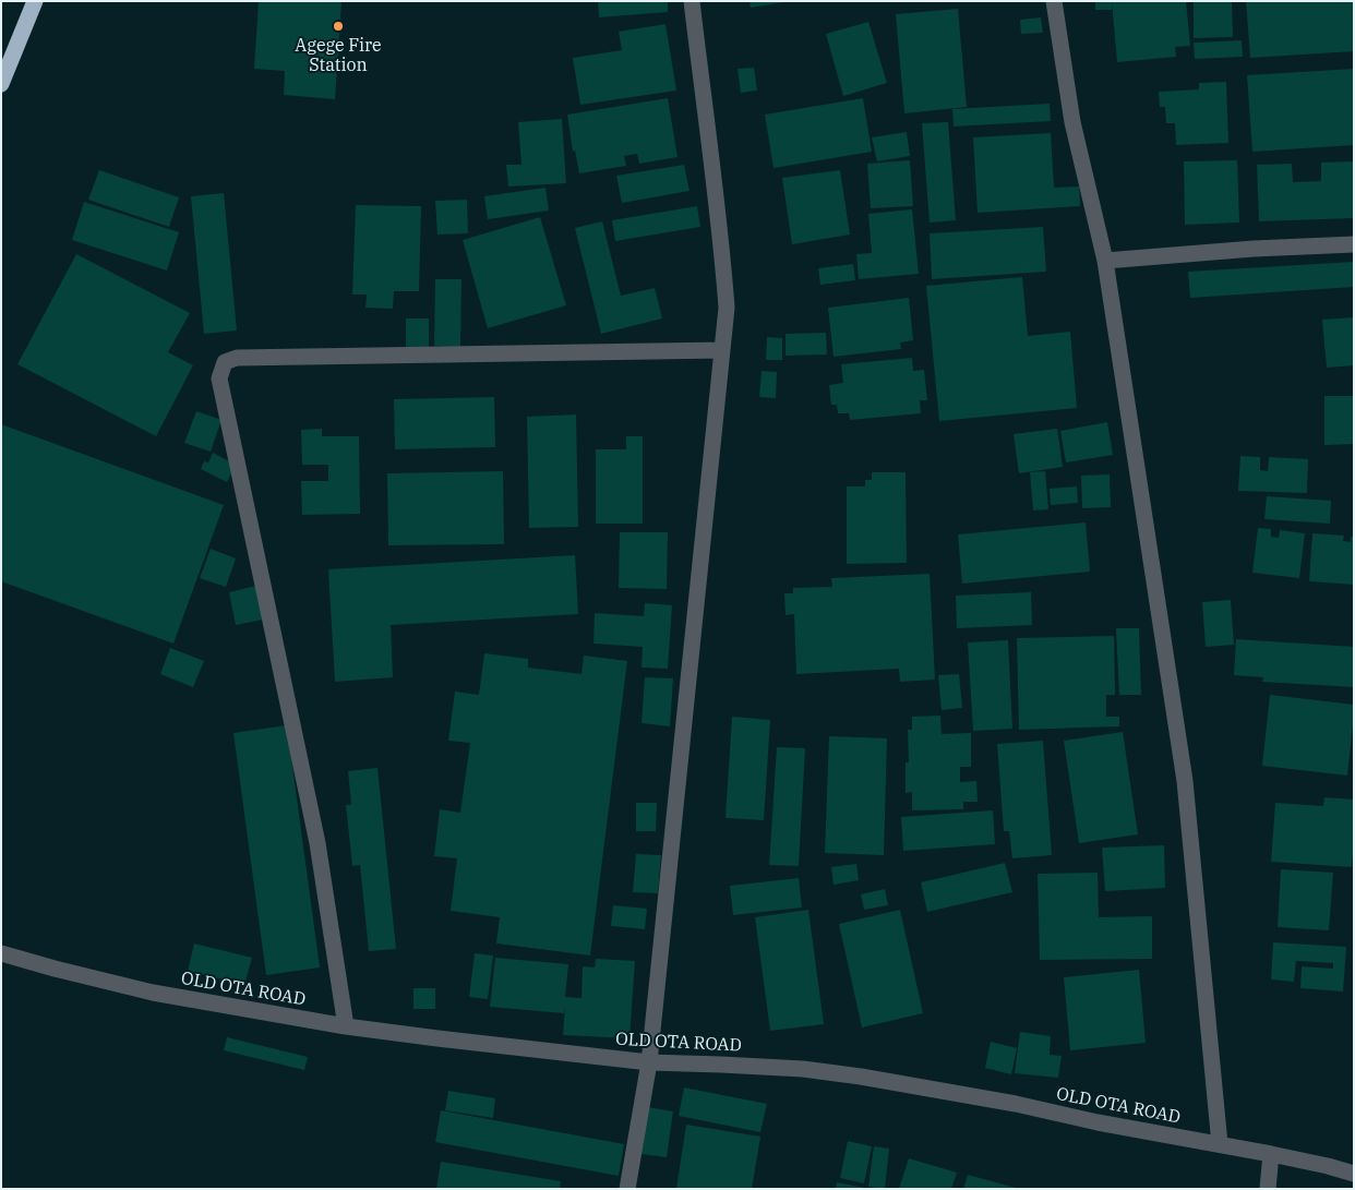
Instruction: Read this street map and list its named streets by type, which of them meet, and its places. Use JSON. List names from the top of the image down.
{
  "streets": {
    "street": ["OLD OTA ROAD"]
  },
  "places": ["Agege Fire Station"]
}
